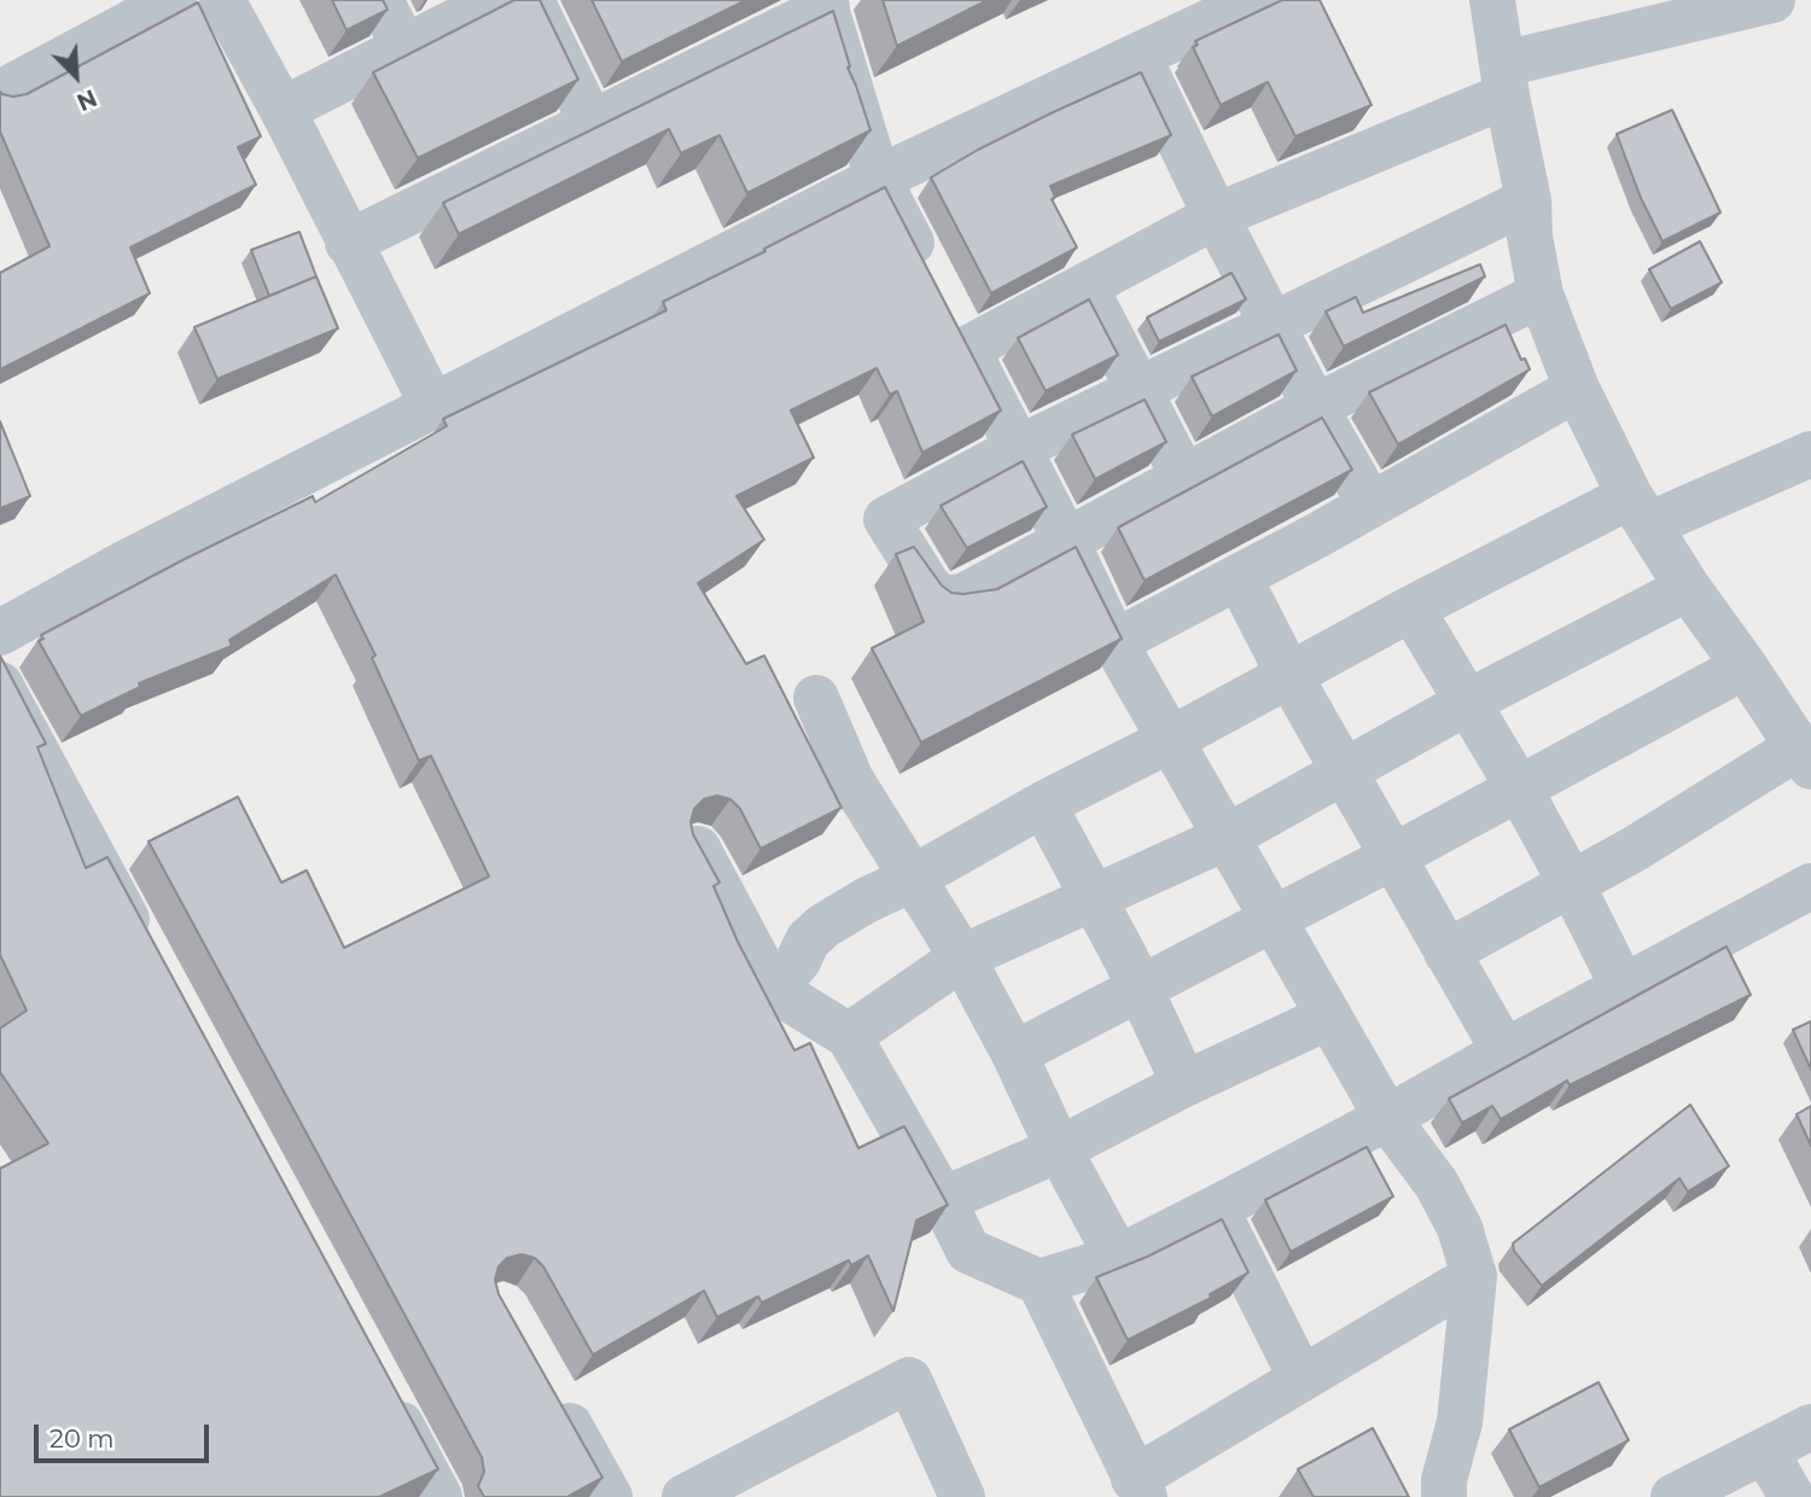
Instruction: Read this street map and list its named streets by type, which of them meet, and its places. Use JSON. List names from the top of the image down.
{
  "scale_bar": "20 m",
  "north": "bottom right"
}
